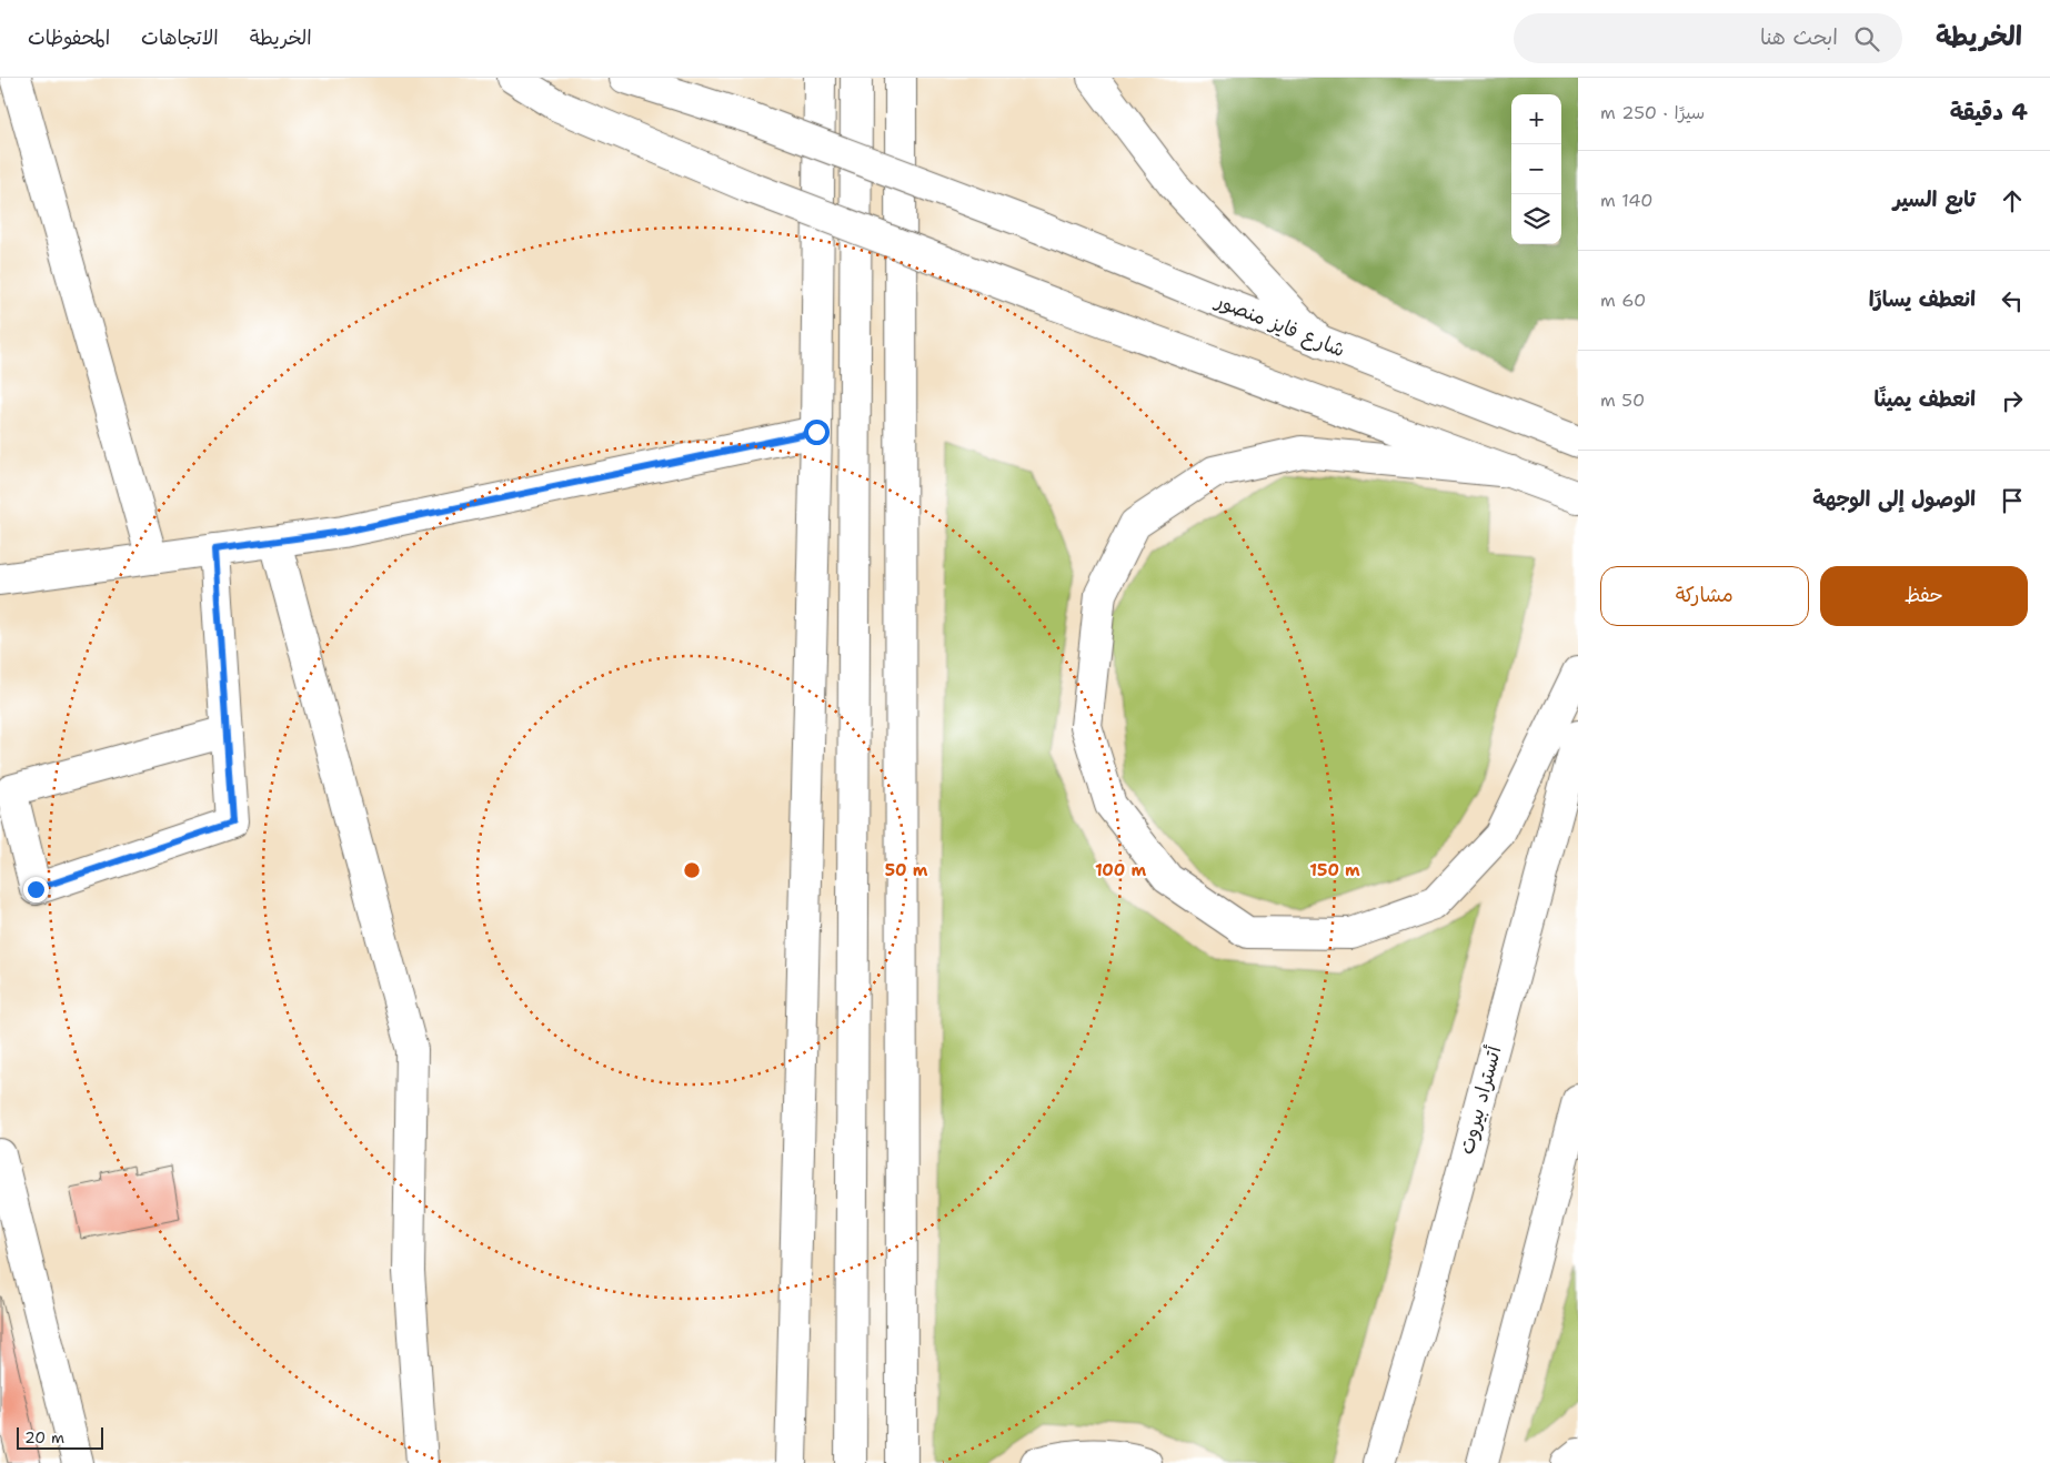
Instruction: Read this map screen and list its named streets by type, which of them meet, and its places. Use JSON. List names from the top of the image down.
{
  "streets": {
    "main road": ["شارع فايز منصور", "أتستراد بيروت"]
  },
  "scale_bar": "20 m",
  "page": {
    "header": "الخريطة",
    "search": "ابحث هنا",
    "nav": ["الخريطة", "الاتجاهات", "المحفوظات"],
    "heading": ["4 دقيقة", "سيرًا · 250 m"],
    "map_buttons": ["+", "−"],
    "list": [
      ["تابع السير", "140 m"],
      ["انعطف يسارًا", "60 m"],
      ["انعطف يمينًا", "50 m"],
      "الوصول إلى الوجهة"
    ],
    "buttons": ["حفظ", "مشاركة"],
    "scale": "20 m"
  },
  "rings": ["50 m", "100 m", "150 m"]
}
